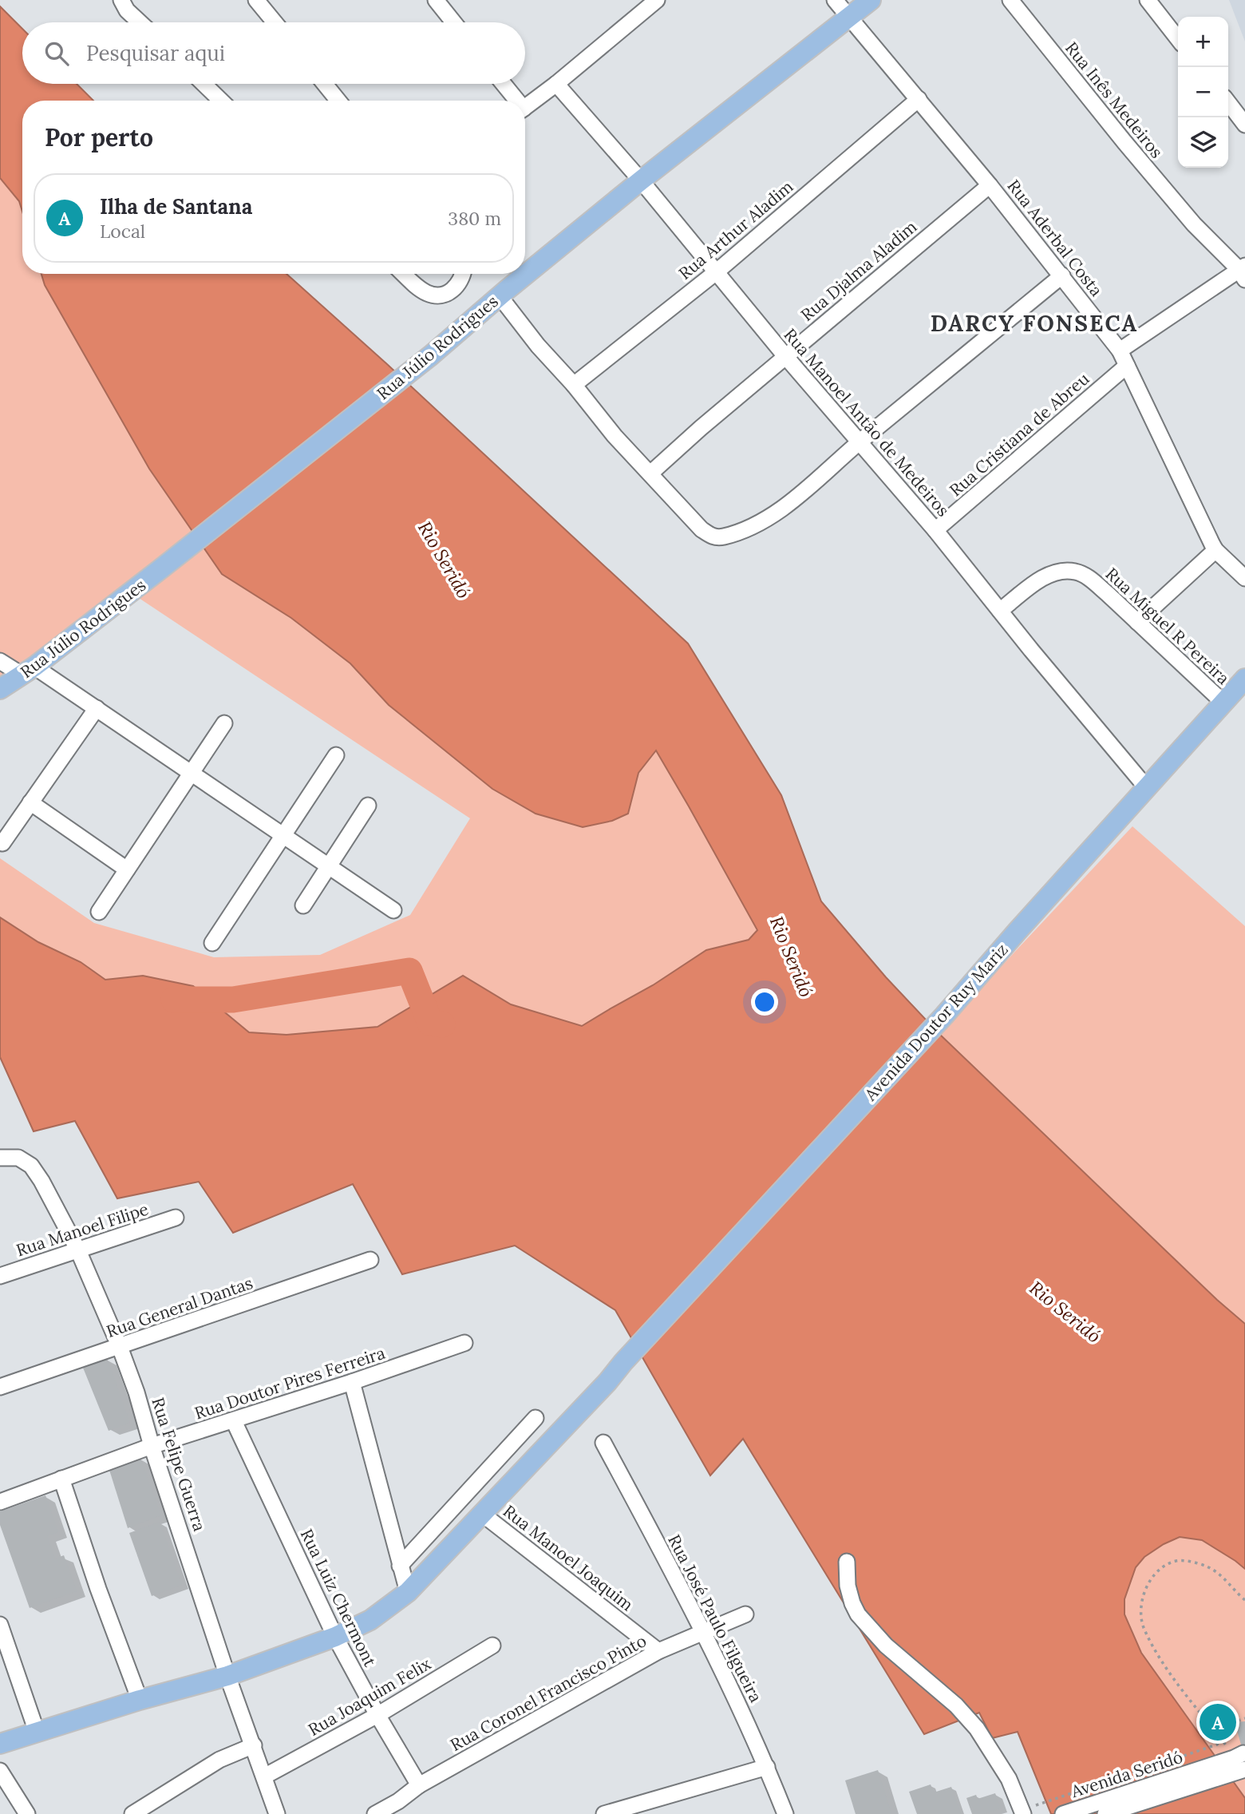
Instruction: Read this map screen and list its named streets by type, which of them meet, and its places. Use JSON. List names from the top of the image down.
{
  "streets": {
    "main road": ["Rua Júlio Rodrigues", "Avenida Doutor Ruy Mariz"],
    "street": [
      "Rua Inês Medeiros",
      "Rua Arthur Aladim",
      "Rua Aderbal Costa",
      "Rua Djalma Aladim",
      "Rua Manoel Antão de Medeiros",
      "Rua Cristiana de Abreu",
      "Rua Miguel R Pereira",
      "Rua Manoel Filipe",
      "Rua General Dantas",
      "Rua Doutor Pires Ferreira",
      "Rua Felipe Guerra",
      "Rua Manoel Joaquim",
      "Rua Luiz Chermont",
      "Rua José Paulo Filgueira",
      "Rua Coronel Francisco Pinto",
      "Rua Joaquim Felix",
      "Avenida Seridó"
    ]
  },
  "crossings": [
    ["Rua Arthur Aladim", "Rua Aderbal Costa"],
    ["Rua Arthur Aladim", "Rua Manoel Antão de Medeiros"],
    ["Rua Aderbal Costa", "Rua Djalma Aladim"],
    ["Rua Aderbal Costa", "Rua Júlio Rodrigues"],
    ["Rua Aderbal Costa", "Rua Cristiana de Abreu"],
    ["Rua Djalma Aladim", "Rua Manoel Antão de Medeiros"],
    ["Rua Júlio Rodrigues", "Rua Manoel Antão de Medeiros"],
    ["Rua Manoel Antão de Medeiros", "Rua Cristiana de Abreu"],
    ["Rua Manoel Antão de Medeiros", "Rua Miguel R Pereira"],
    ["Rua Manoel Antão de Medeiros", "Avenida Doutor Ruy Mariz"],
    ["Rua Miguel R Pereira", "Avenida Doutor Ruy Mariz"],
    ["Avenida Doutor Ruy Mariz", "Rua Felipe Guerra"],
    ["Avenida Doutor Ruy Mariz", "Rua Manoel Joaquim"],
    ["Avenida Doutor Ruy Mariz", "Rua Luiz Chermont"],
    ["Rua Manoel Filipe", "Rua Felipe Guerra"],
    ["Rua General Dantas", "Rua Felipe Guerra"],
    ["Rua Doutor Pires Ferreira", "Rua Felipe Guerra"],
    ["Rua Doutor Pires Ferreira", "Rua Luiz Chermont"],
    ["Rua Felipe Guerra", "Rua Joaquim Felix"],
    ["Rua Manoel Joaquim", "Rua Coronel Francisco Pinto"],
    ["Rua Luiz Chermont", "Rua Coronel Francisco Pinto"],
    ["Rua Luiz Chermont", "Rua Joaquim Felix"],
    ["Rua José Paulo Filgueira", "Rua Coronel Francisco Pinto"]
  ],
  "districts": ["DARCY FONSECA"],
  "water": ["Rio Seridó"],
  "page": {
    "map_buttons": ["+", "−"],
    "search": "Pesquisar aqui",
    "heading": "Por perto",
    "list": [
      {
        "mark": "A",
        "name": "Ilha de Santana",
        "note": "Local",
        "value": "380 m"
      }
    ],
    "pins": "A"
  }
}
